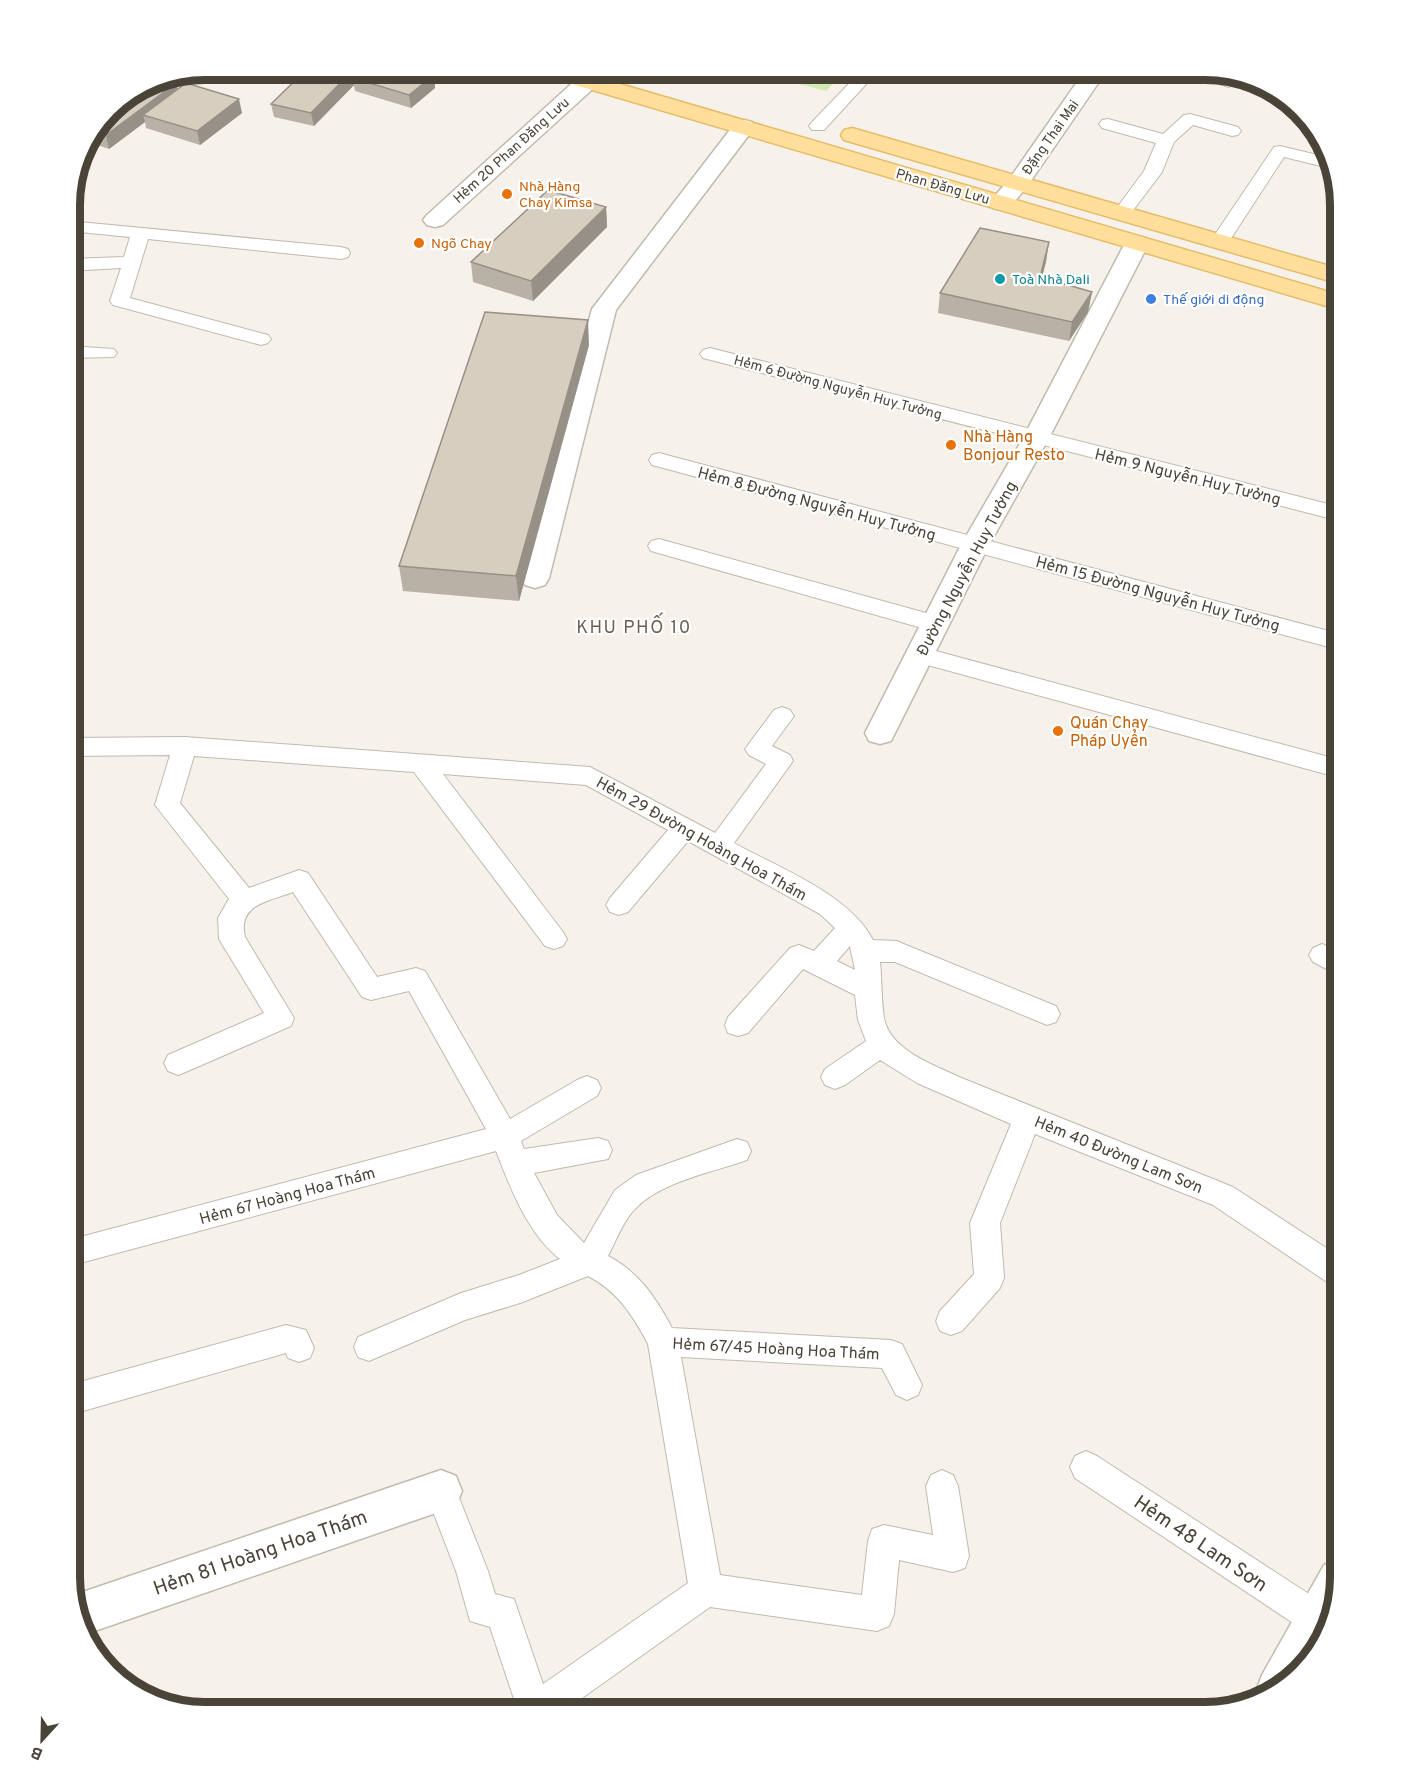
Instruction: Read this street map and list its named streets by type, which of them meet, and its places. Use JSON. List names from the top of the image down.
{
  "streets": {
    "main road": ["Phan Đăng Lưu"],
    "street": [
      "Đặng Thai Mai",
      "Hẻm 20 Phan Đăng Lưu",
      "Đường Nguyễn Huy Tưởng",
      "Hẻm 81 Hoàng Hoa Thám"
    ],
    "lane": [
      "Hẻm 6 Đường Nguyễn Huy Tưởng",
      "Hẻm 9 Nguyễn Huy Tưởng",
      "Hẻm 8 Đường Nguyễn Huy Tưởng",
      "Hẻm 15 Đường Nguyễn Huy Tưởng",
      "Hẻm 29 Đường Hoàng Hoa Thám",
      "Hẻm 40 Đường Lam Sơn",
      "Hẻm 67 Hoàng Hoa Thám",
      "Hẻm 67/45 Hoàng Hoa Thám",
      "Hẻm 48 Lam Sơn"
    ]
  },
  "crossings": [
    ["Đặng Thai Mai", "Phan Đăng Lưu"],
    ["Hẻm 20 Phan Đăng Lưu", "Phan Đăng Lưu"],
    ["Phan Đăng Lưu", "Đường Nguyễn Huy Tưởng"],
    ["Hẻm 6 Đường Nguyễn Huy Tưởng", "Hẻm 9 Nguyễn Huy Tưởng"],
    ["Hẻm 6 Đường Nguyễn Huy Tưởng", "Đường Nguyễn Huy Tưởng"],
    ["Hẻm 9 Nguyễn Huy Tưởng", "Đường Nguyễn Huy Tưởng"],
    ["Hẻm 8 Đường Nguyễn Huy Tưởng", "Đường Nguyễn Huy Tưởng"],
    ["Hẻm 8 Đường Nguyễn Huy Tưởng", "Hẻm 15 Đường Nguyễn Huy Tưởng"],
    ["Đường Nguyễn Huy Tưởng", "Hẻm 15 Đường Nguyễn Huy Tưởng"]
  ],
  "districts": ["KHU PHỐ 10"],
  "places": [
    "Nhà Hàng Chay Kimsa",
    "Ngõ Chay",
    "Toà Nhà Dali",
    "Thế giới di động",
    "Nhà Hàng Bonjour Resto",
    "Quán Chay Pháp Uyển"
  ],
  "north": "bottom"
}
